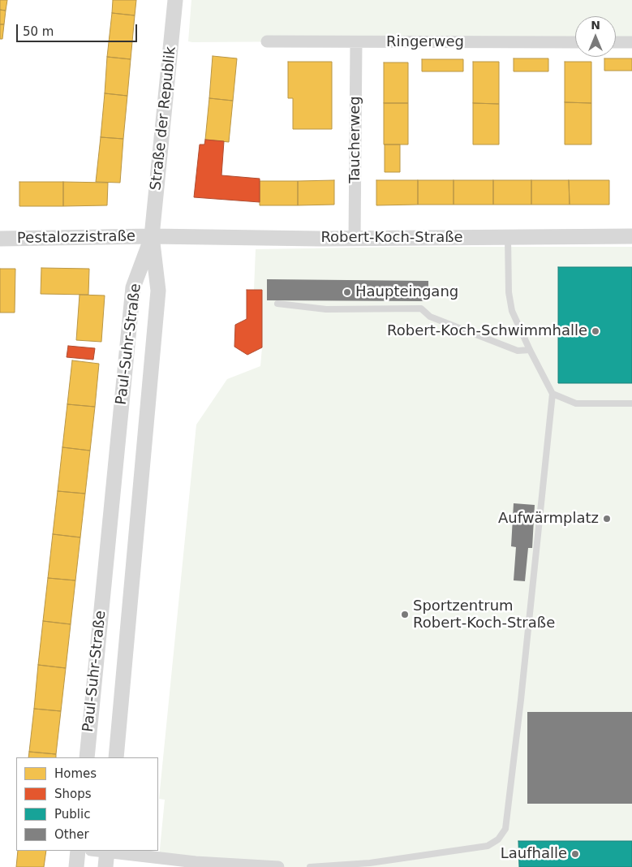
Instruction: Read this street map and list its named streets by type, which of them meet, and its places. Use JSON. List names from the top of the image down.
{
  "streets": {
    "street": [
      "Ringerweg",
      "Straße der Republik",
      "Taucherweg",
      "Pestalozzistraße",
      "Robert-Koch-Straße",
      "Paul-Suhr-Straße"
    ]
  },
  "crossings": [
    ["Ringerweg", "Taucherweg"],
    ["Straße der Republik", "Pestalozzistraße"],
    ["Straße der Republik", "Robert-Koch-Straße"],
    ["Straße der Republik", "Paul-Suhr-Straße"],
    ["Taucherweg", "Robert-Koch-Straße"],
    ["Pestalozzistraße", "Robert-Koch-Straße"],
    ["Pestalozzistraße", "Paul-Suhr-Straße"],
    ["Robert-Koch-Straße", "Paul-Suhr-Straße"]
  ],
  "places": [
    "Haupteingang",
    "Robert-Koch-Schwimmhalle",
    "Aufwärmplatz",
    "Sportzentrum Robert-Koch-Straße",
    "Laufhalle"
  ],
  "legend": [
    "Homes",
    "Shops",
    "Public",
    "Other"
  ],
  "scale_bar": "50 m",
  "north": "top"
}
